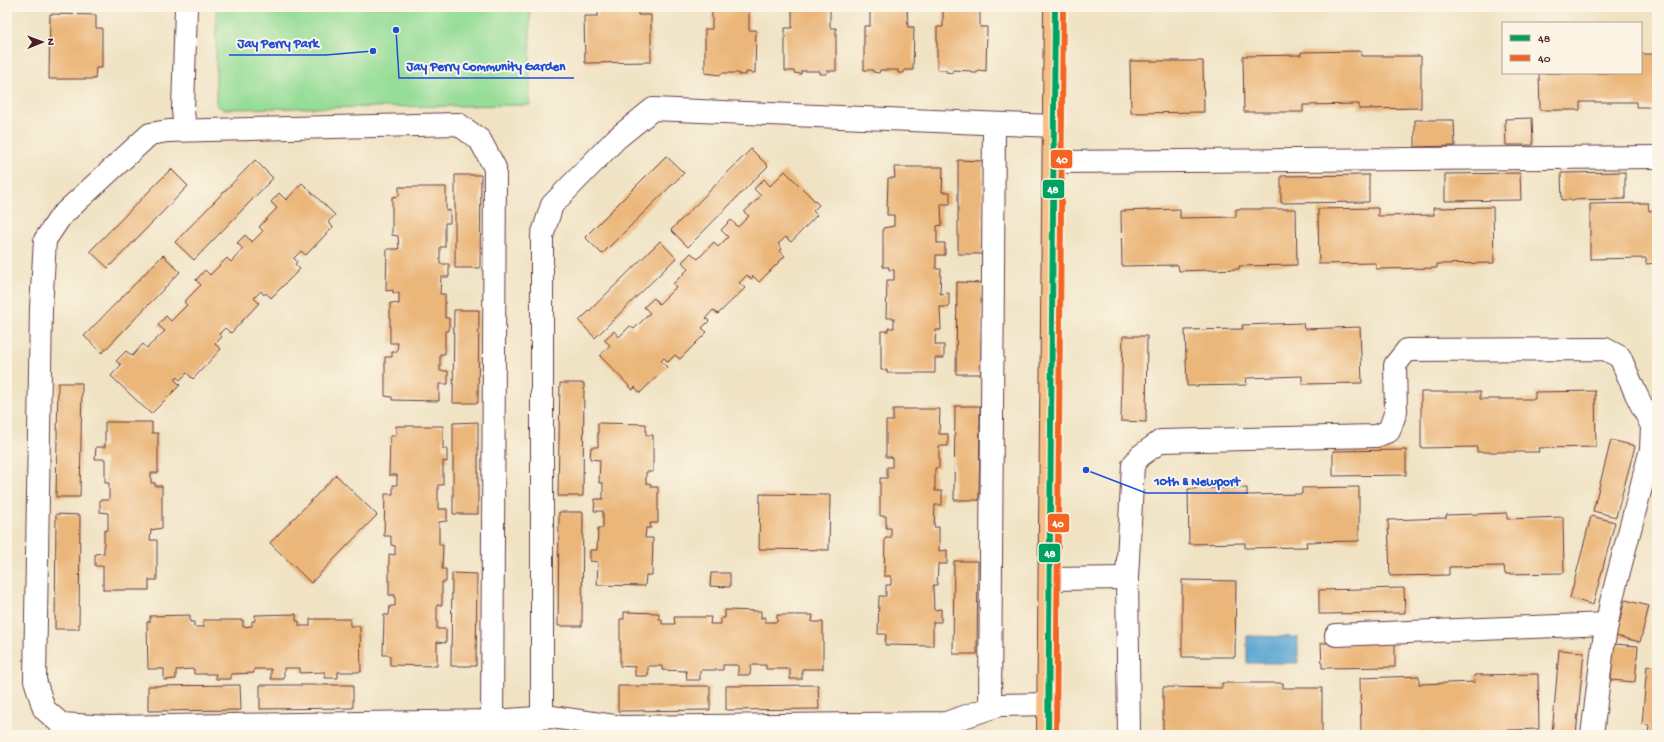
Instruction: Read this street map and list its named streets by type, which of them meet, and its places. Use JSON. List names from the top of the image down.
{
  "places": ["Jay Perry Community Garden", "Jay Perry Park", "10th & Newport"],
  "lines": ["transit line 48", "transit line 40"],
  "legend": ["48", "40"],
  "north": "right"
}
